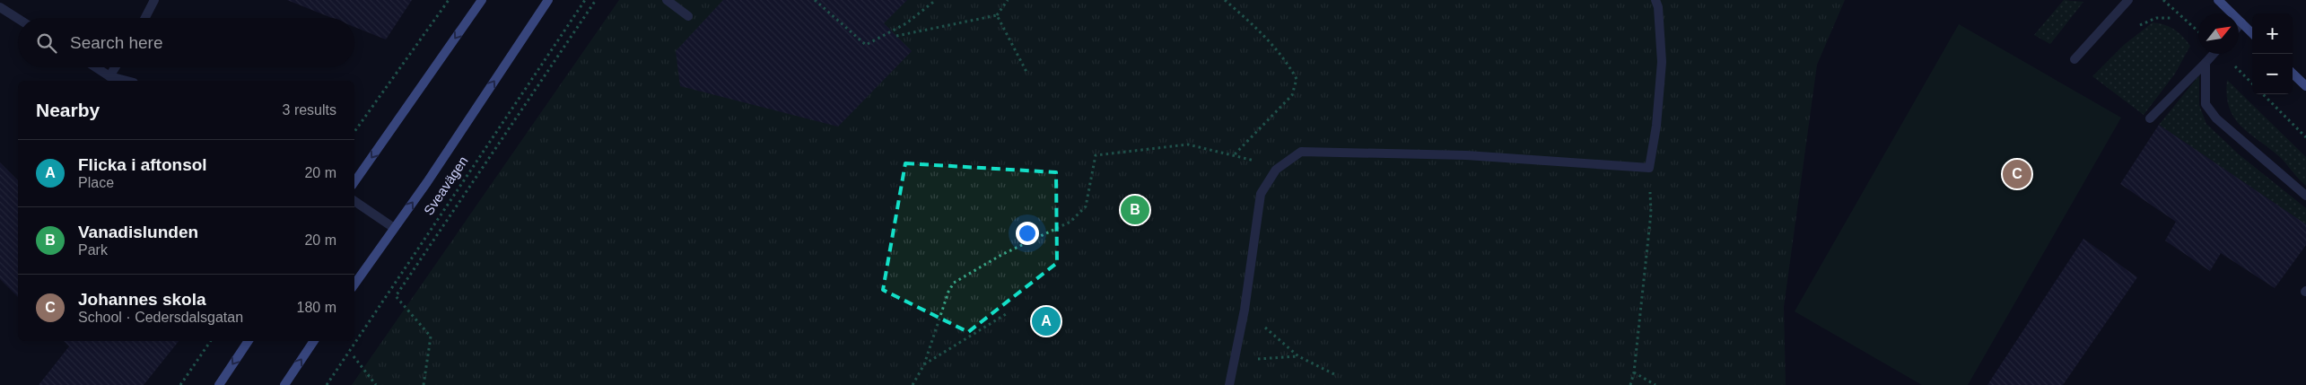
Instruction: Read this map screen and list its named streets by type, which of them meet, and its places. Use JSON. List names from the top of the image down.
{
  "streets": {
    "main road": ["Sveavägen"]
  },
  "north": "top right",
  "page": {
    "map_buttons": ["+", "−"],
    "search": "Search here",
    "heading": ["Nearby", "3 results"],
    "list": [
      {
        "mark": "A",
        "name": "Flicka i aftonsol",
        "note": "Place",
        "value": "20 m"
      },
      {
        "mark": "B",
        "name": "Vanadislunden",
        "note": "Park",
        "value": "20 m"
      },
      {
        "mark": "C",
        "name": "Johannes skola",
        "note": "School · Cedersdalsgatan",
        "value": "180 m"
      }
    ],
    "pins": ["C", "B", "A"]
  }
}
